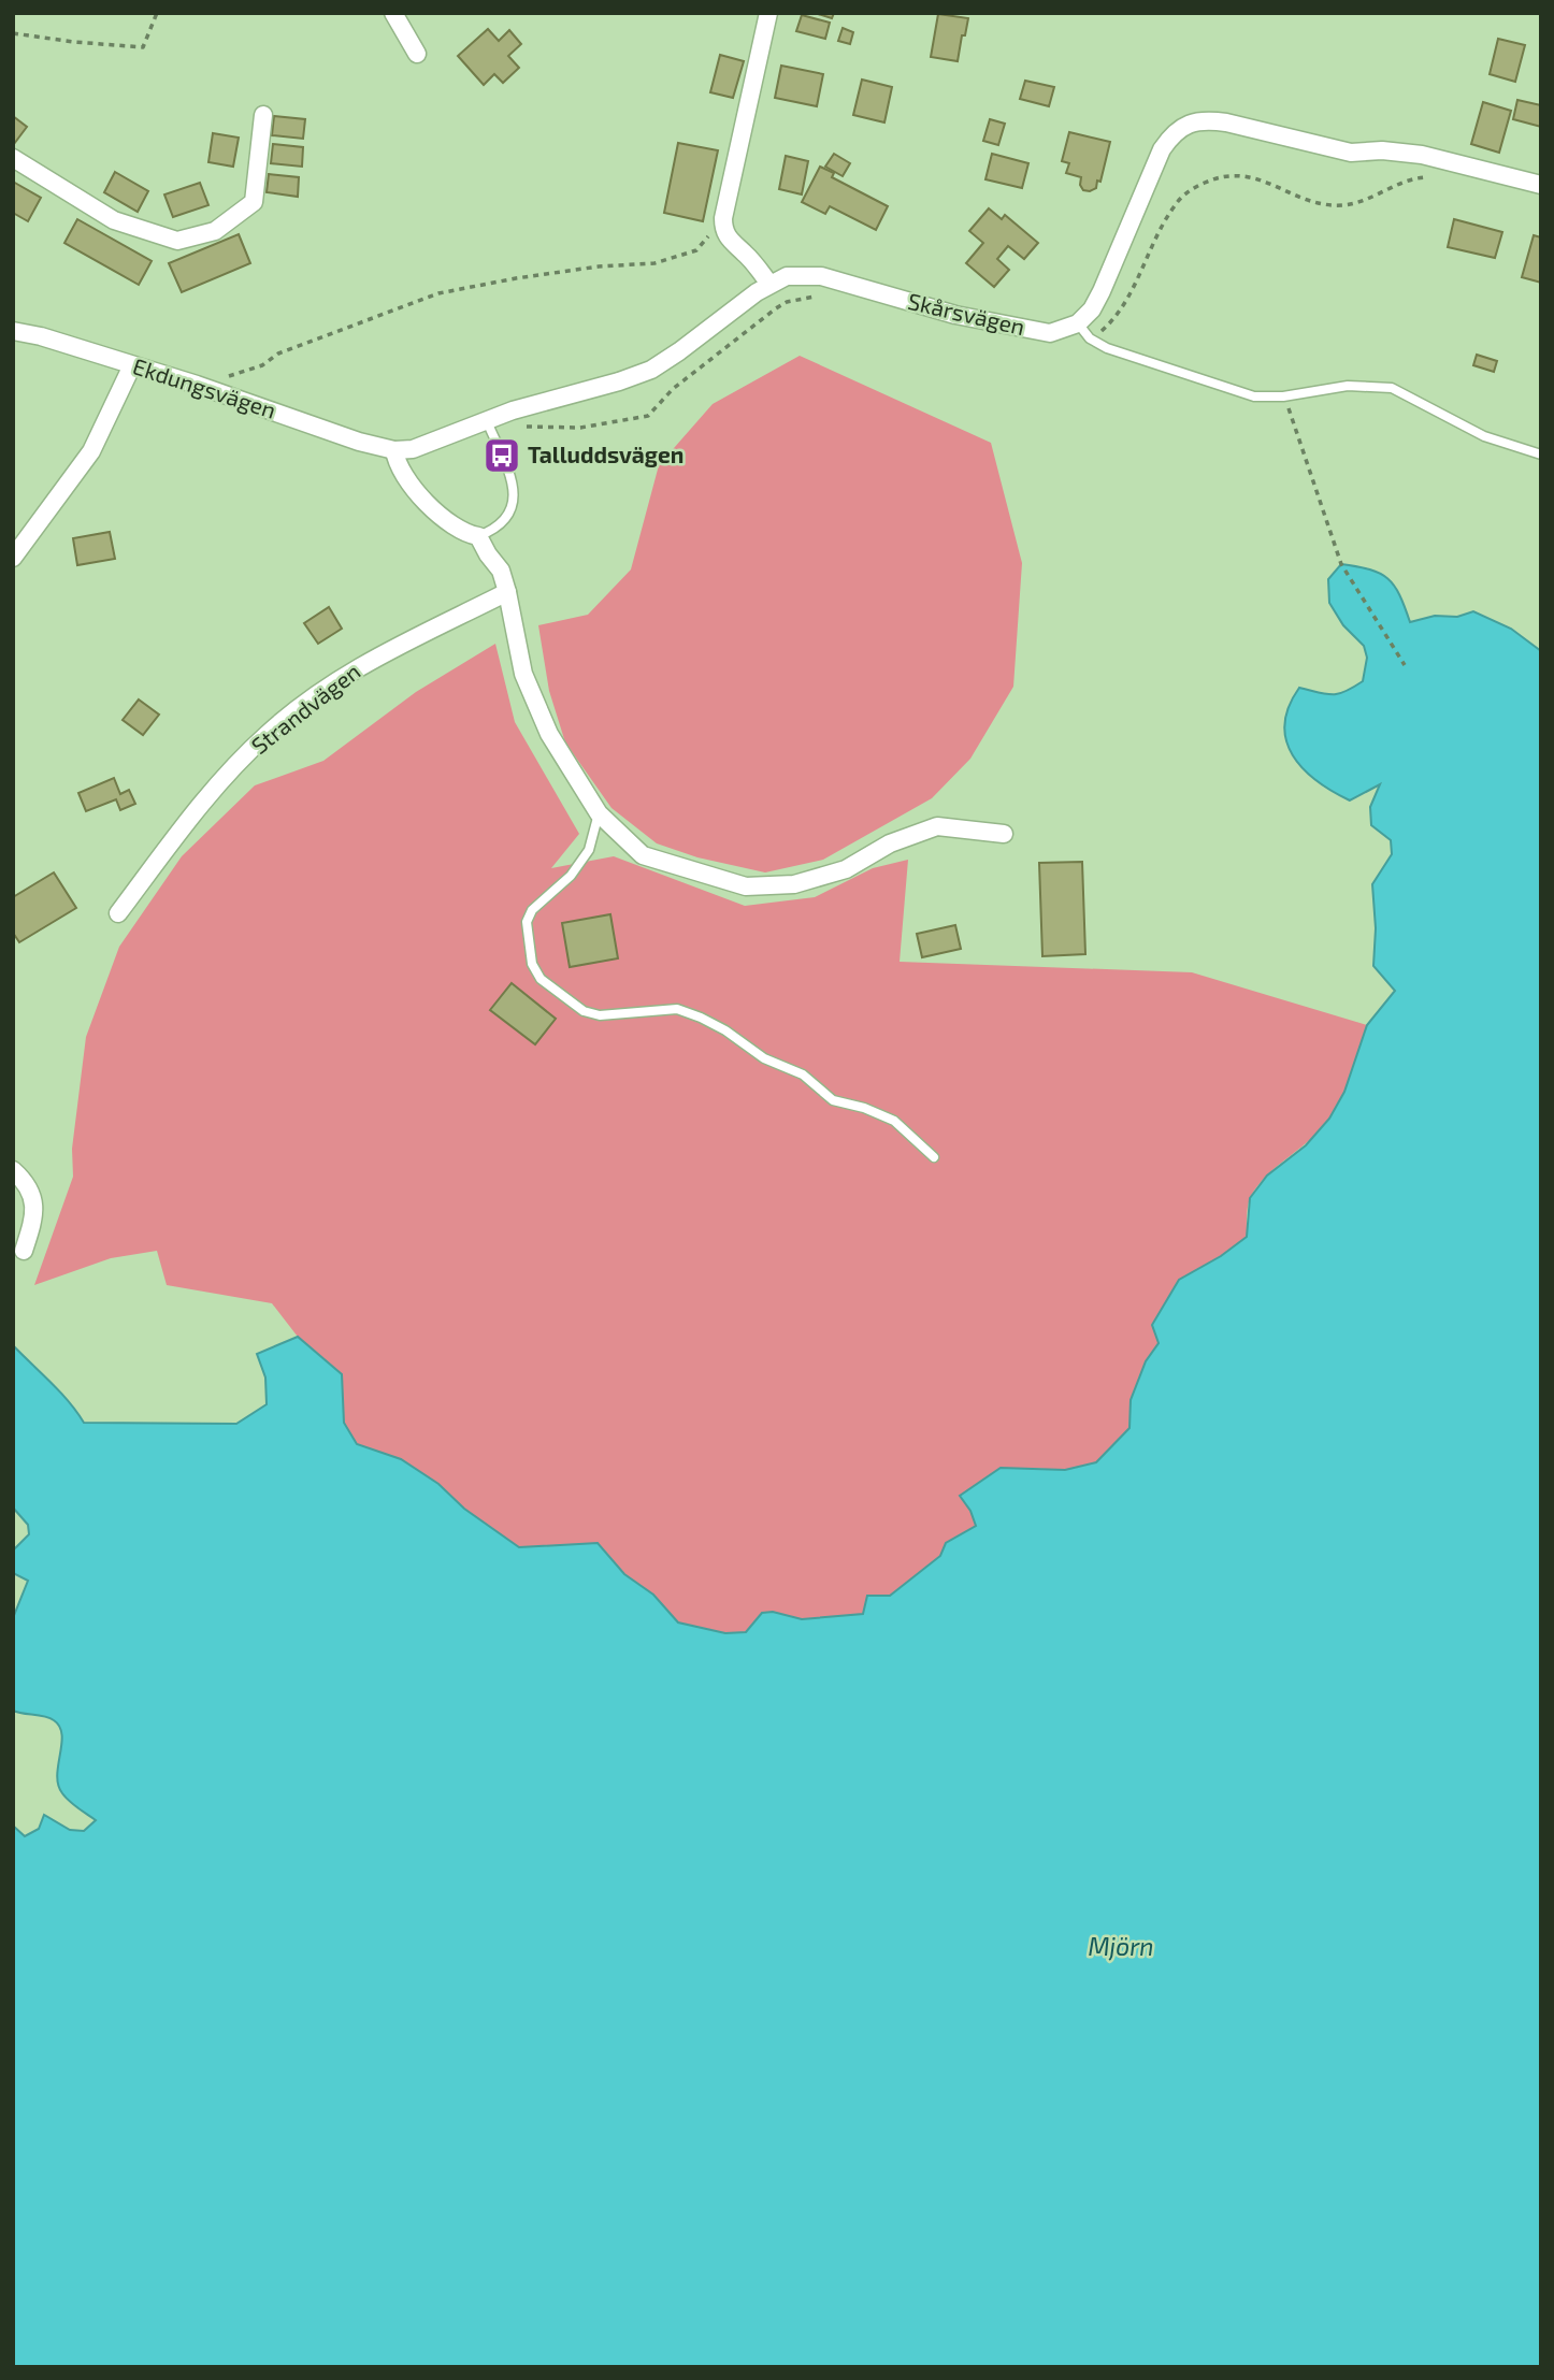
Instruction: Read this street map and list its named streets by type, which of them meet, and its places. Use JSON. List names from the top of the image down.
{
  "streets": {
    "street": ["Skårsvägen", "Ekdungsvägen", "Strandvägen"]
  },
  "crossings": [
    ["Skårsvägen", "Ekdungsvägen"]
  ],
  "water": ["Mjörn"],
  "places": {
    "bus stop": ["Talluddsvägen"]
  }
}
